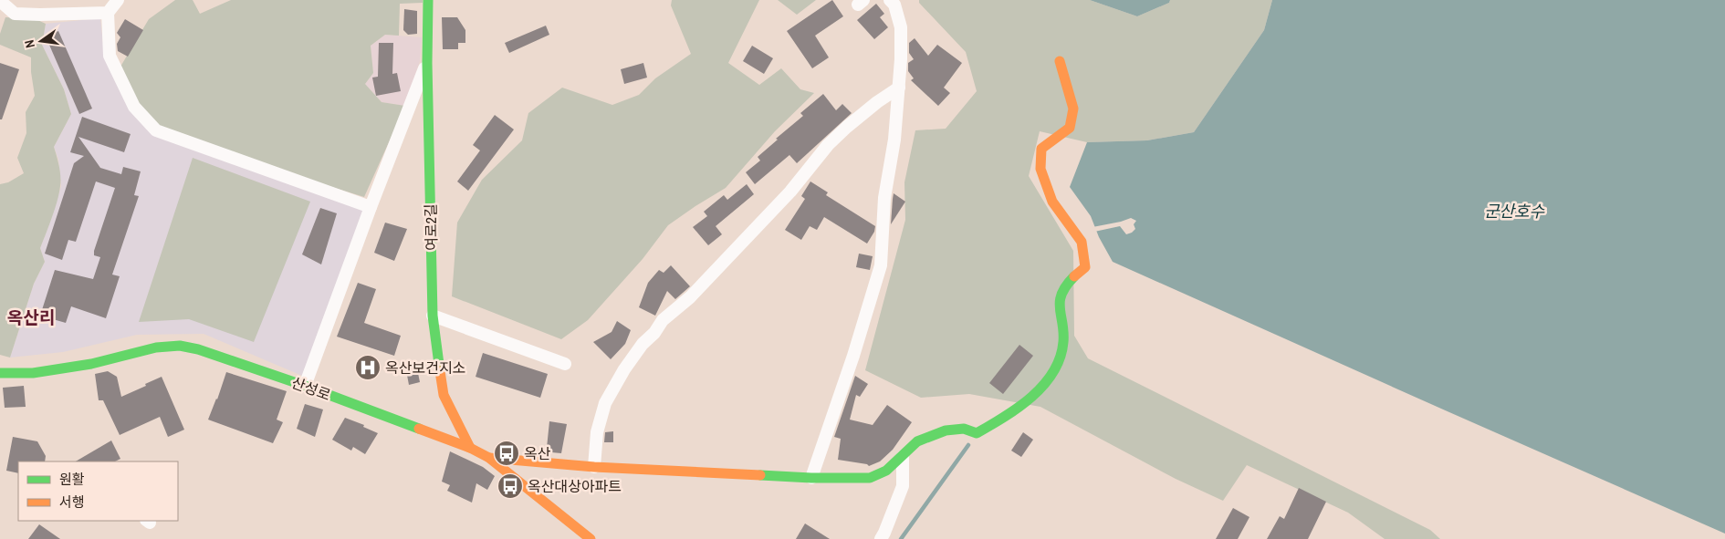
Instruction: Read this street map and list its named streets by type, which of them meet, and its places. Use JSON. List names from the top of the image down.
{
  "streets": {
    "street": ["여로2길", "산성로"]
  },
  "crossings": [
    ["여로2길", "산성로"]
  ],
  "districts": ["옥산리"],
  "water": ["군산호수"],
  "places": {
    "hospital": ["옥산보건지소"],
    "bus stop": ["옥산", "옥산대상아파트"]
  },
  "legend": ["원활", "서행"],
  "north": "left"
}
